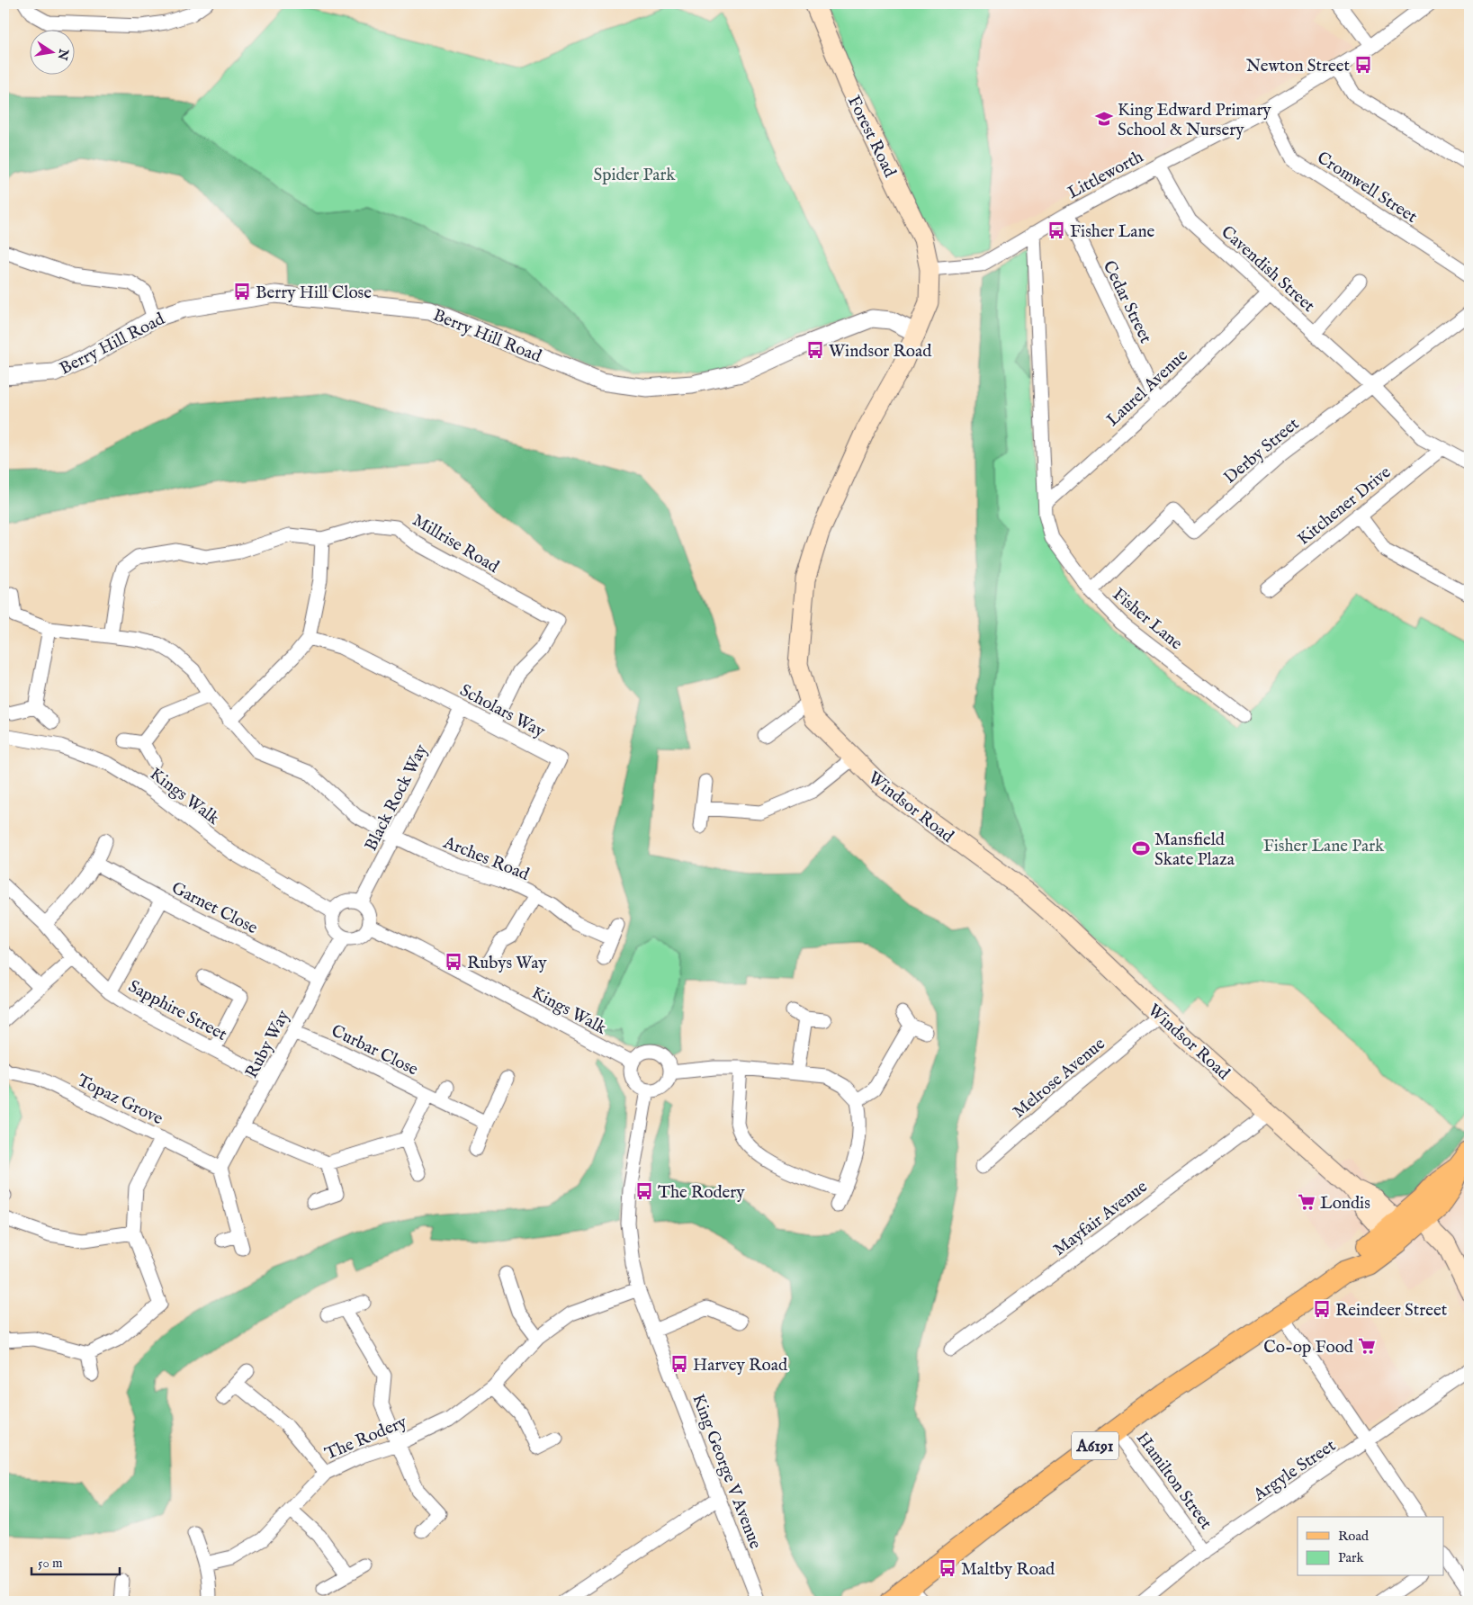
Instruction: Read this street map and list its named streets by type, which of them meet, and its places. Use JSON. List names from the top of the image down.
{
  "streets": {
    "main road": ["Forest Road", "Windsor Road", "A6191"],
    "street": [
      "Littleworth",
      "Cromwell Street",
      "Cavendish Street",
      "Cedar Street",
      "Berry Hill Road",
      "Laurel Avenue",
      "Derby Street",
      "Kitchener Drive",
      "Millrise Road",
      "Fisher Lane",
      "Scholars Way",
      "Kings Walk",
      "Black Rock Way",
      "Arches Road",
      "Garnet Close",
      "Sapphire Street",
      "Ruby Way",
      "Curbar Close",
      "Melrose Avenue",
      "Topaz Grove",
      "Mayfair Avenue",
      "The Rodery",
      "Argyle Street",
      "King George V Avenue",
      "Hamilton Street"
    ]
  },
  "crossings": [
    ["Forest Road", "Littleworth"],
    ["Forest Road", "Windsor Road"],
    ["Littleworth", "Cromwell Street"],
    ["Littleworth", "Cavendish Street"],
    ["Littleworth", "Cedar Street"],
    ["Littleworth", "Fisher Lane"],
    ["Littleworth", "Windsor Road"],
    ["Cavendish Street", "Laurel Avenue"],
    ["Cavendish Street", "Derby Street"],
    ["Cavendish Street", "Kitchener Drive"],
    ["Cedar Street", "Laurel Avenue"],
    ["Berry Hill Road", "Windsor Road"],
    ["Laurel Avenue", "Fisher Lane"],
    ["Derby Street", "Fisher Lane"],
    ["Millrise Road", "Scholars Way"],
    ["Millrise Road", "Arches Road"],
    ["Scholars Way", "Black Rock Way"],
    ["Scholars Way", "Arches Road"],
    ["Kings Walk", "Black Rock Way"],
    ["Kings Walk", "Ruby Way"],
    ["Kings Walk", "King George V Avenue"],
    ["Black Rock Way", "Arches Road"],
    ["Black Rock Way", "Ruby Way"],
    ["Windsor Road", "Melrose Avenue"],
    ["Windsor Road", "Mayfair Avenue"],
    ["Windsor Road", "A6191"],
    ["Garnet Close", "Ruby Way"],
    ["Sapphire Street", "Ruby Way"],
    ["Ruby Way", "Curbar Close"],
    ["Ruby Way", "Topaz Grove"],
    ["The Rodery", "King George V Avenue"],
    ["A6191", "Hamilton Street"],
    ["Argyle Street", "Hamilton Street"]
  ],
  "parks": ["Spider Park", "Fisher Lane Park"],
  "places": {
    "bus stop": [
      "Newton Street",
      "Fisher Lane",
      "Berry Hill Close",
      "Windsor Road",
      "Rubys Way",
      "The Rodery",
      "Reindeer Street",
      "Harvey Road",
      "Maltby Road"
    ],
    "school or university": ["King Edward Primary School & Nursery"],
    "sports": ["Mansfield Skate Plaza"],
    "supermarket": ["Londis", "Co-op Food"]
  },
  "legend": ["Road", "Park"],
  "scale_bar": "50 m",
  "north": "right"
}
